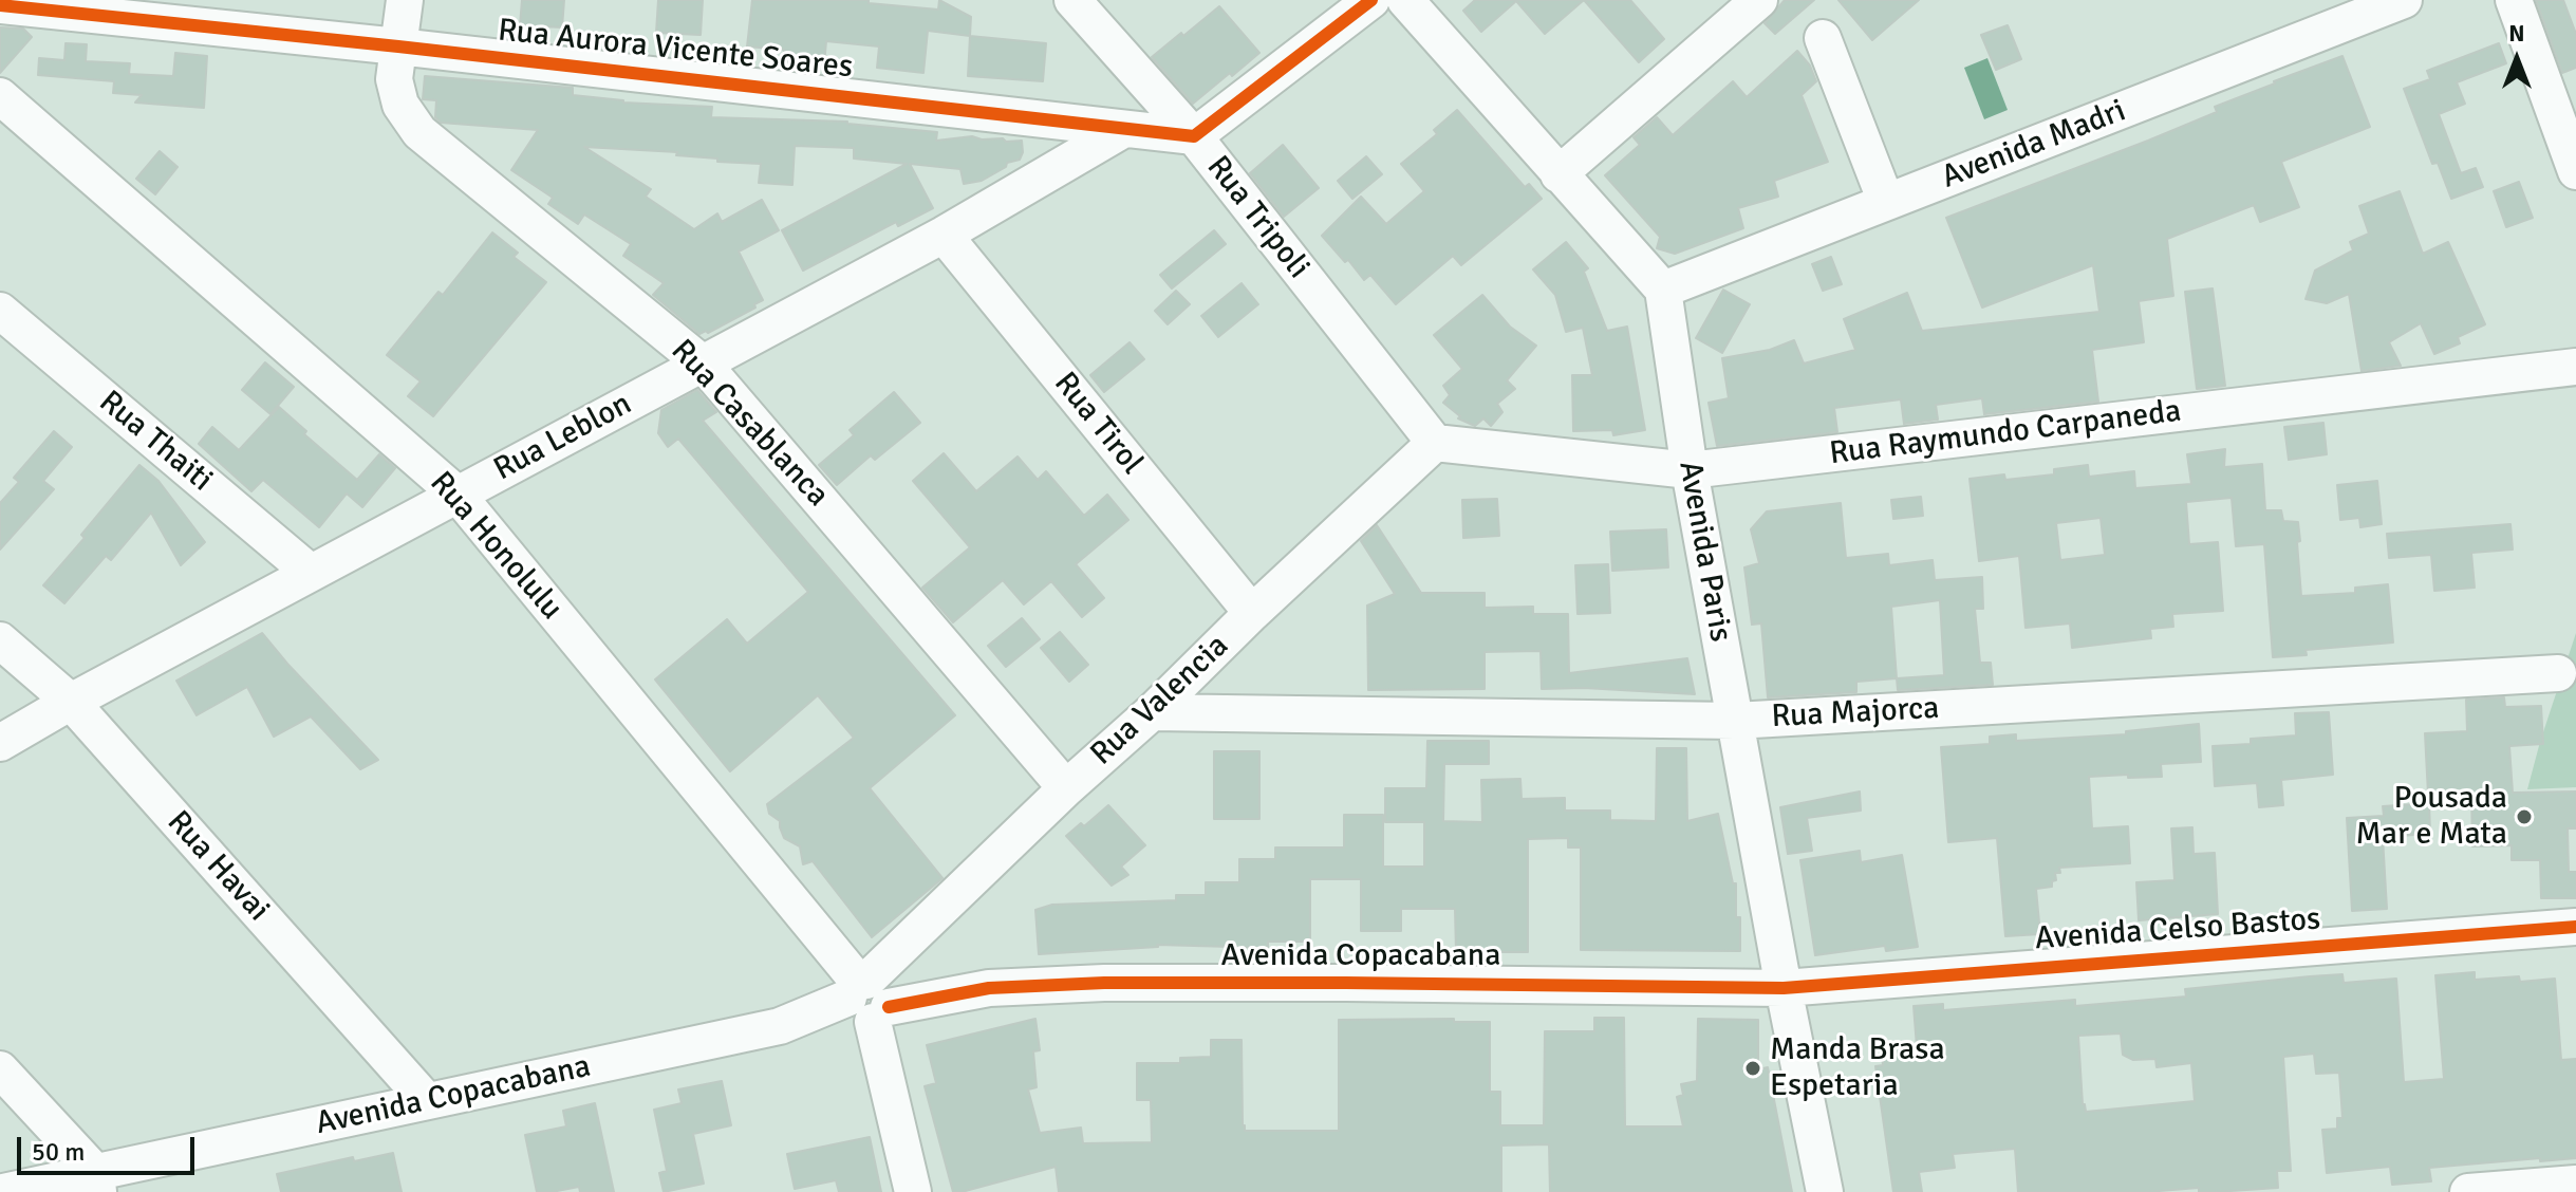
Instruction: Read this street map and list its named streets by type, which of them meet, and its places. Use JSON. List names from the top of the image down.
{
  "streets": {
    "street": [
      "Rua Aurora Vicente Soares",
      "Avenida Madri",
      "Rua Tripoli",
      "Rua Casablanca",
      "Rua Tirol",
      "Rua Raymundo Carpaneda",
      "Rua Leblon",
      "Rua Thaiti",
      "Rua Honolulu",
      "Avenida Paris",
      "Rua Valencia",
      "Rua Majorca",
      "Rua Havai",
      "Avenida Celso Bastos",
      "Avenida Copacabana"
    ]
  },
  "crossings": [
    ["Rua Aurora Vicente Soares", "Rua Tripoli"],
    ["Rua Aurora Vicente Soares", "Rua Casablanca"],
    ["Rua Aurora Vicente Soares", "Rua Leblon"],
    ["Avenida Madri", "Avenida Paris"],
    ["Rua Tripoli", "Rua Raymundo Carpaneda"],
    ["Rua Tripoli", "Rua Valencia"],
    ["Rua Casablanca", "Rua Leblon"],
    ["Rua Casablanca", "Rua Valencia"],
    ["Rua Tirol", "Rua Leblon"],
    ["Rua Tirol", "Rua Valencia"],
    ["Rua Raymundo Carpaneda", "Avenida Paris"],
    ["Rua Raymundo Carpaneda", "Rua Valencia"],
    ["Rua Leblon", "Rua Thaiti"],
    ["Rua Leblon", "Rua Honolulu"],
    ["Rua Leblon", "Rua Havai"],
    ["Rua Honolulu", "Rua Valencia"],
    ["Rua Honolulu", "Avenida Copacabana"],
    ["Avenida Paris", "Rua Majorca"],
    ["Avenida Paris", "Avenida Celso Bastos"],
    ["Avenida Paris", "Avenida Copacabana"],
    ["Rua Valencia", "Rua Majorca"],
    ["Rua Valencia", "Avenida Copacabana"],
    ["Rua Havai", "Avenida Copacabana"],
    ["Avenida Celso Bastos", "Avenida Copacabana"]
  ],
  "places": ["Pousada Mar e Mata", "Manda Brasa Espetaria"],
  "scale_bar": "50 m",
  "north": "top"
}
